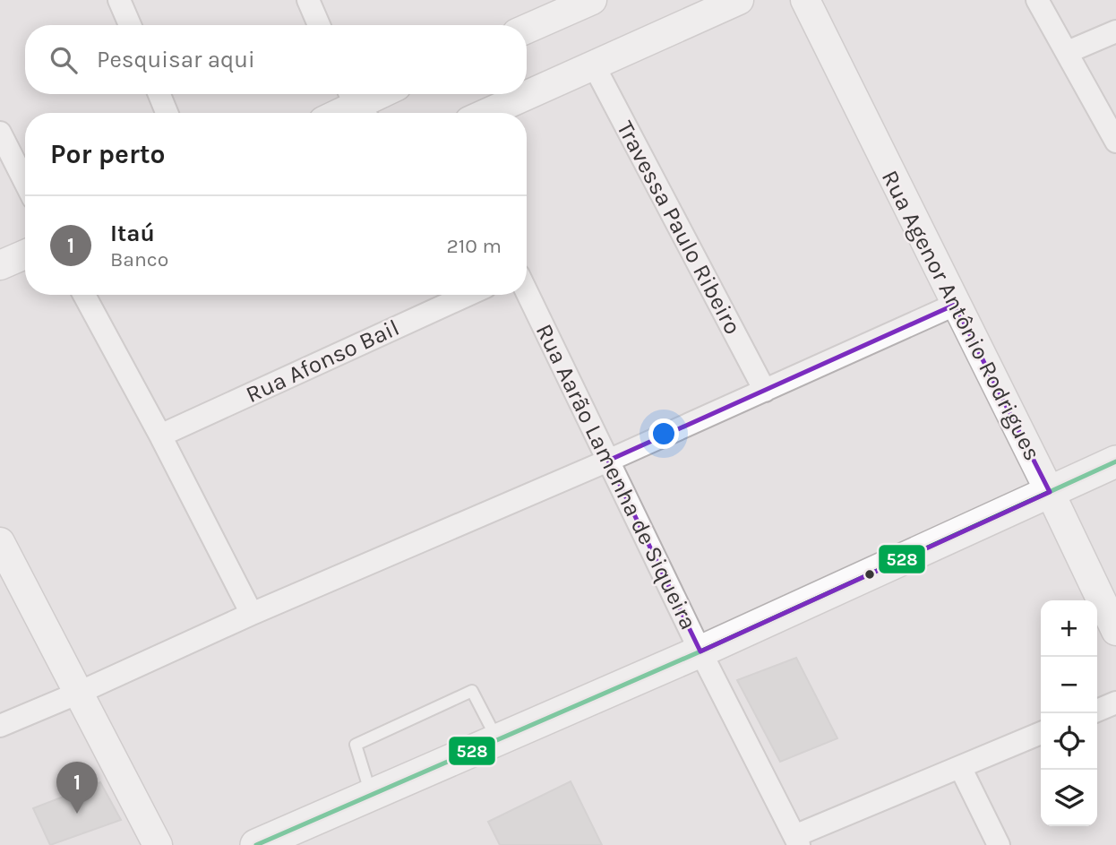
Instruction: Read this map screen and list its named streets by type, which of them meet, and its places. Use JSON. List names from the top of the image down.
{
  "streets": {
    "street": [
      "Travessa Paulo Ribeiro",
      "Rua Agenor Antônio Rodrigues",
      "Rua Afonso Bail",
      "Rua Aarão Lamenha de Siqueira"
    ]
  },
  "lines": ["transit line 528"],
  "page": {
    "search": "Pesquisar aqui",
    "heading": "Por perto",
    "list": [
      {
        "mark": "1",
        "name": "Itaú",
        "note": "Banco",
        "value": "210 m"
      }
    ],
    "map_buttons": ["+", "−"],
    "pins": "1"
  }
}
